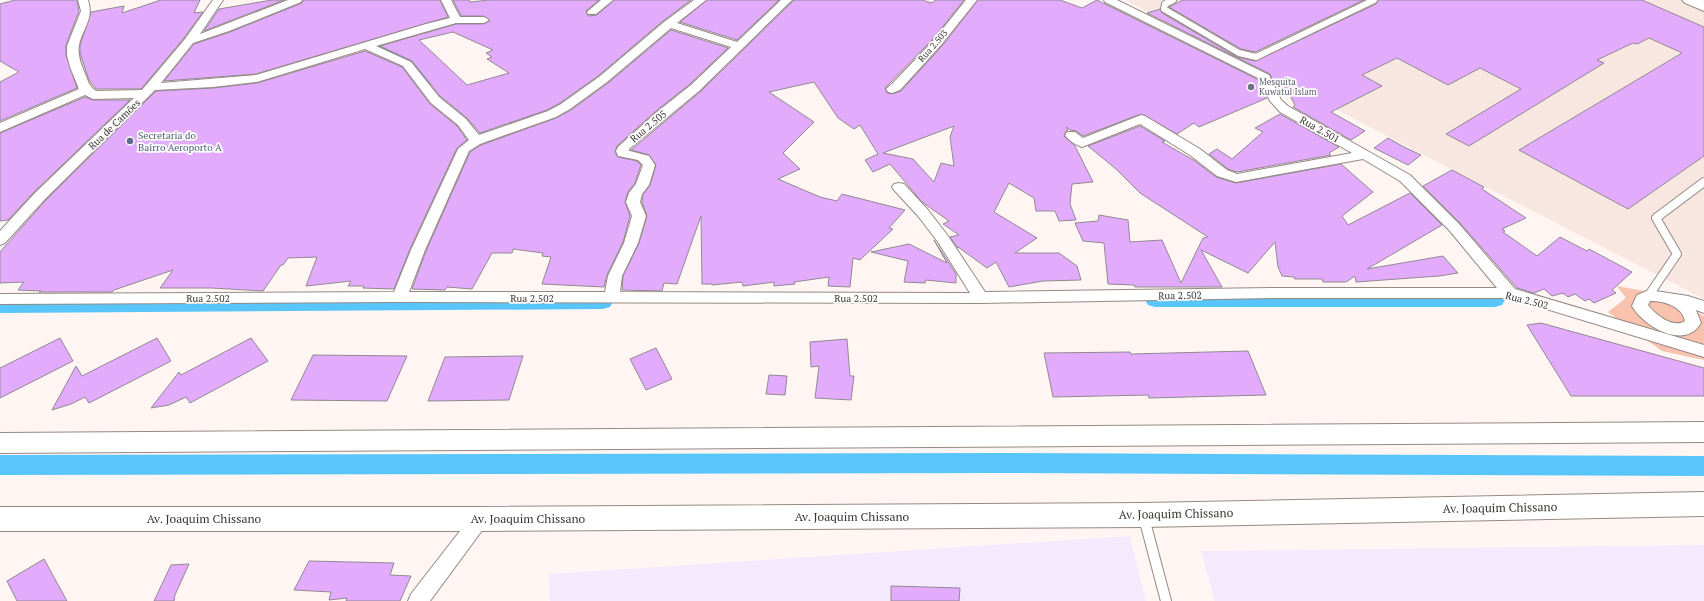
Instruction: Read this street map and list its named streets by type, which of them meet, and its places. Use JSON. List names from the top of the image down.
{
  "streets": {
    "main road": ["Av. Joaquim Chissano"],
    "street": [
      "Rua 2.503",
      "Rua de Camões",
      "Rua 2.505",
      "Rua 2.501",
      "Rua 2.502"
    ]
  },
  "crossings": [
    ["Rua 2.505", "Rua 2.502"],
    ["Rua 2.501", "Rua 2.502"]
  ],
  "places": ["Mesquita Kuwatul Islam", "Secretaria do Bairro Aeroporto A"]
}
